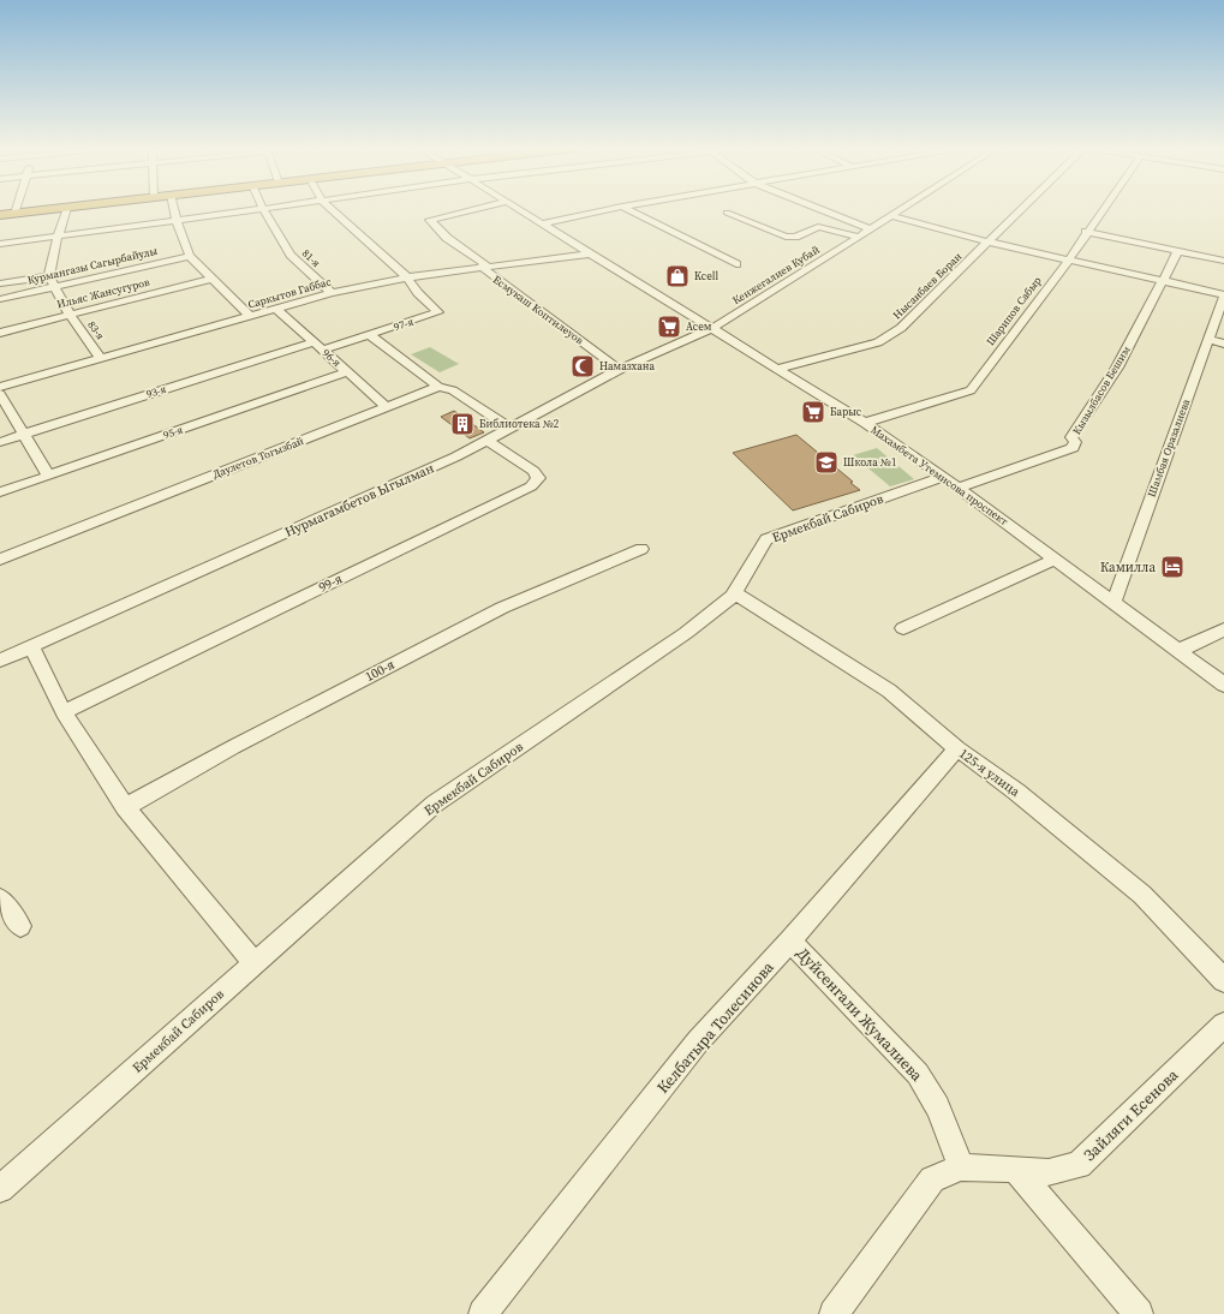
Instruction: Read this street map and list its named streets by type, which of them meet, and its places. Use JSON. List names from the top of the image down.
{
  "streets": {
    "street": [
      "81-я",
      "Курмангазы Сагырбайулы",
      "Кенжегалиев Кубай",
      "Нысанбаев Боран",
      "Ильяс Жансугуров",
      "Саркытов Габбас",
      "Есмукаш Коптилеуов",
      "Шарипов Сабыр",
      "97-я",
      "83-я",
      "96-я",
      "Кызылбасов Бешим",
      "93-я",
      "95-я",
      "Шамбая Оразалиева",
      "Даулетов Тогызбай",
      "Махамбета Утемисова проспект",
      "Нурмагамбетов Ыгылман",
      "Ермекбай Сабиров",
      "99-я",
      "100-я",
      "125-я улица",
      "Дуйсенгали Жумалиева",
      "Келбатыра Толесинова",
      "Зайляги Есенова"
    ]
  },
  "crossings": [
    ["81-я", "Саркытов Габбас"],
    ["Курмангазы Сагырбайулы", "83-я"],
    ["Кенжегалиев Кубай", "Махамбета Утемисова проспект"],
    ["Кенжегалиев Кубай", "Нурмагамбетов Ыгылман"],
    ["Нысанбаев Боран", "Махамбета Утемисова проспект"],
    ["Ильяс Жансугуров", "83-я"],
    ["Саркытов Габбас", "Есмукаш Коптилеуов"],
    ["Саркытов Габбас", "97-я"],
    ["Саркытов Габбас", "83-я"],
    ["Саркытов Габбас", "96-я"],
    ["Саркытов Габбас", "Махамбета Утемисова проспект"],
    ["Есмукаш Коптилеуов", "Нурмагамбетов Ыгылман"],
    ["Шарипов Сабыр", "Махамбета Утемисова проспект"],
    ["97-я", "96-я"],
    ["96-я", "93-я"],
    ["96-я", "95-я"],
    ["96-я", "Даулетов Тогызбай"],
    ["Кызылбасов Бешим", "Махамбета Утемисова проспект"],
    ["Шамбая Оразалиева", "Махамбета Утемисова проспект"],
    ["Махамбета Утемисова проспект", "Нурмагамбетов Ыгылман"],
    ["Махамбета Утемисова проспект", "Ермекбай Сабиров"],
    ["Нурмагамбетов Ыгылман", "99-я"],
    ["Ермекбай Сабиров", "125-я улица"],
    ["125-я улица", "Келбатыра Толесинова"],
    ["Дуйсенгали Жумалиева", "Келбатыра Толесинова"],
    ["Дуйсенгали Жумалиева", "Зайляги Есенова"]
  ],
  "places": {
    "shop": ["Kcell"],
    "supermarket": ["Асем", "Барыс"],
    "mosque": ["Намазхана"],
    "building": ["Библиотека №2"],
    "school or university": ["Школа №1"],
    "hotel": ["Камилла"]
  }
}
